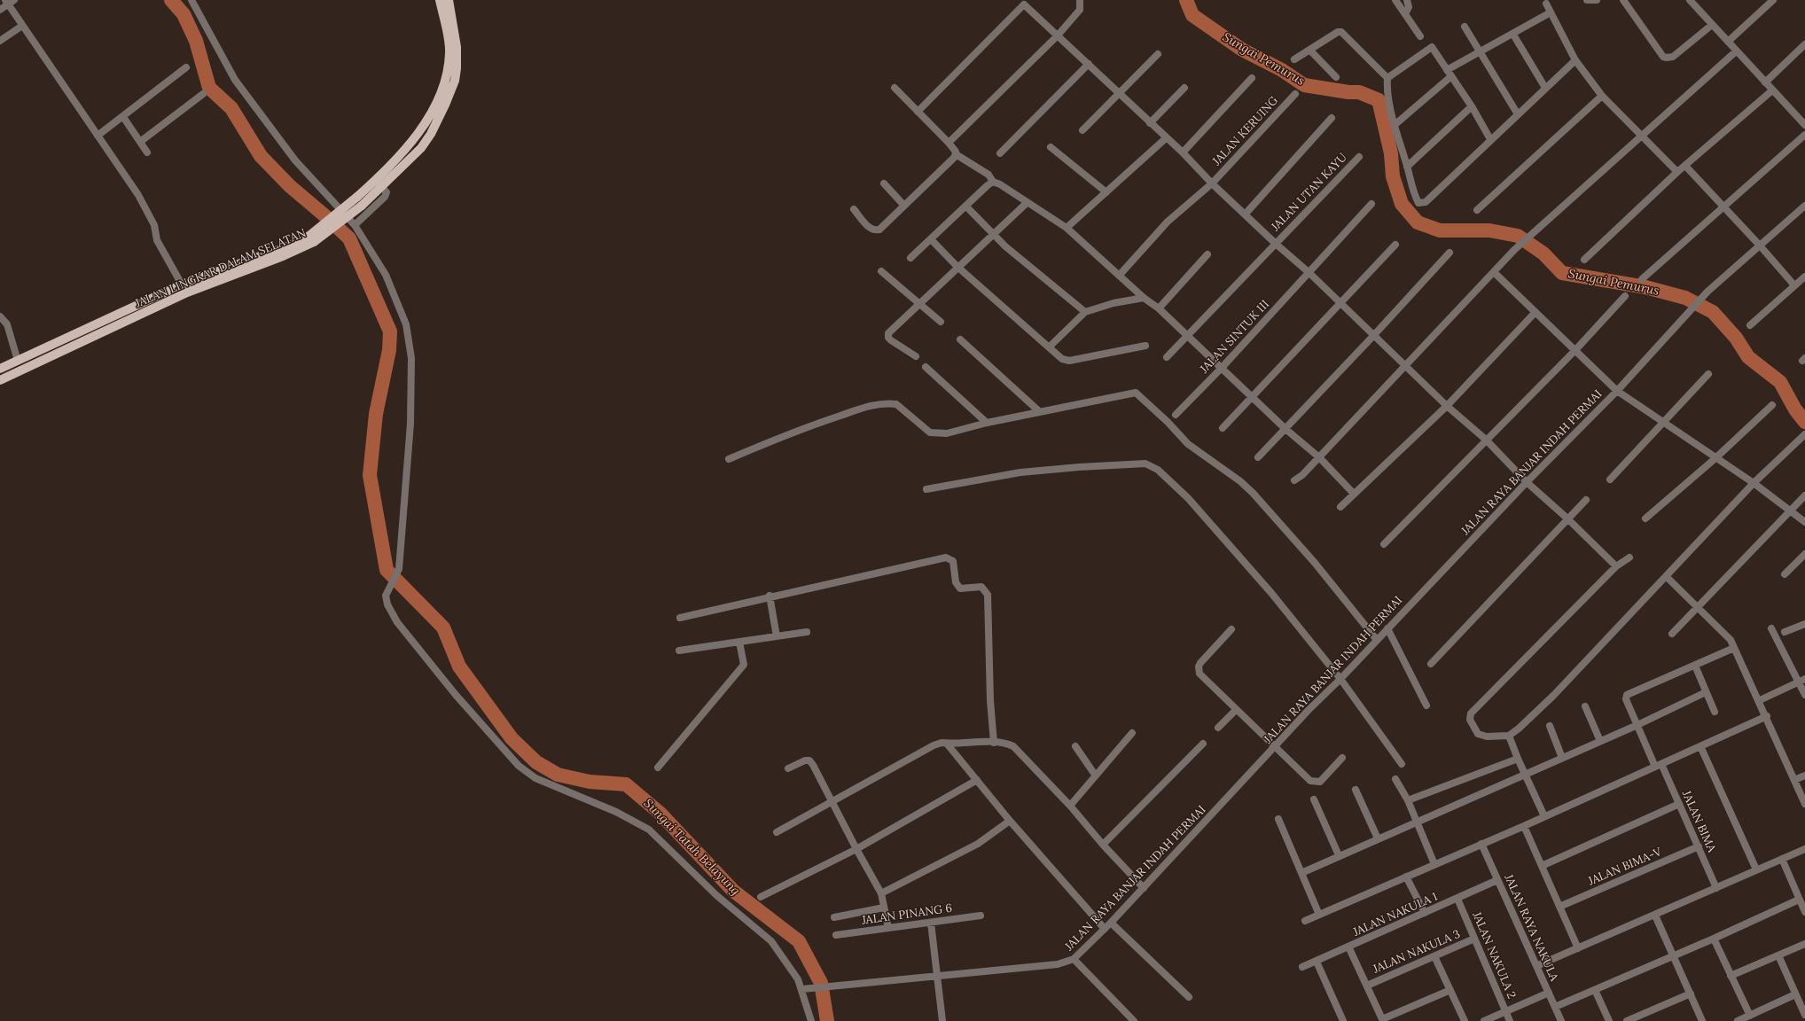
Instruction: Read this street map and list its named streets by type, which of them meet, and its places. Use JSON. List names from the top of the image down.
{
  "streets": {
    "main road": ["JALAN LINGKAR DALAM SELATAN"],
    "street": [
      "JALAN KERUING",
      "JALAN UTAN KAYU",
      "JALAN SINTUK III",
      "JALAN RAYA BANJAR INDAH PERMAI",
      "JALAN BIMA",
      "JALAN BIMA-V",
      "JALAN PINANG 6",
      "JALAN NAKULA 1",
      "JALAN RAYA NAKULA",
      "JALAN NAKULA 3",
      "JALAN NAKULA 2"
    ]
  },
  "crossings": [
    ["JALAN BIMA", "JALAN BIMA-V"],
    ["JALAN NAKULA 1", "JALAN RAYA NAKULA"],
    ["JALAN NAKULA 1", "JALAN NAKULA 2"],
    ["JALAN NAKULA 3", "JALAN NAKULA 2"]
  ],
  "water": ["Sungai Pemurus", "Sungai Tatah Belayung"]
}
